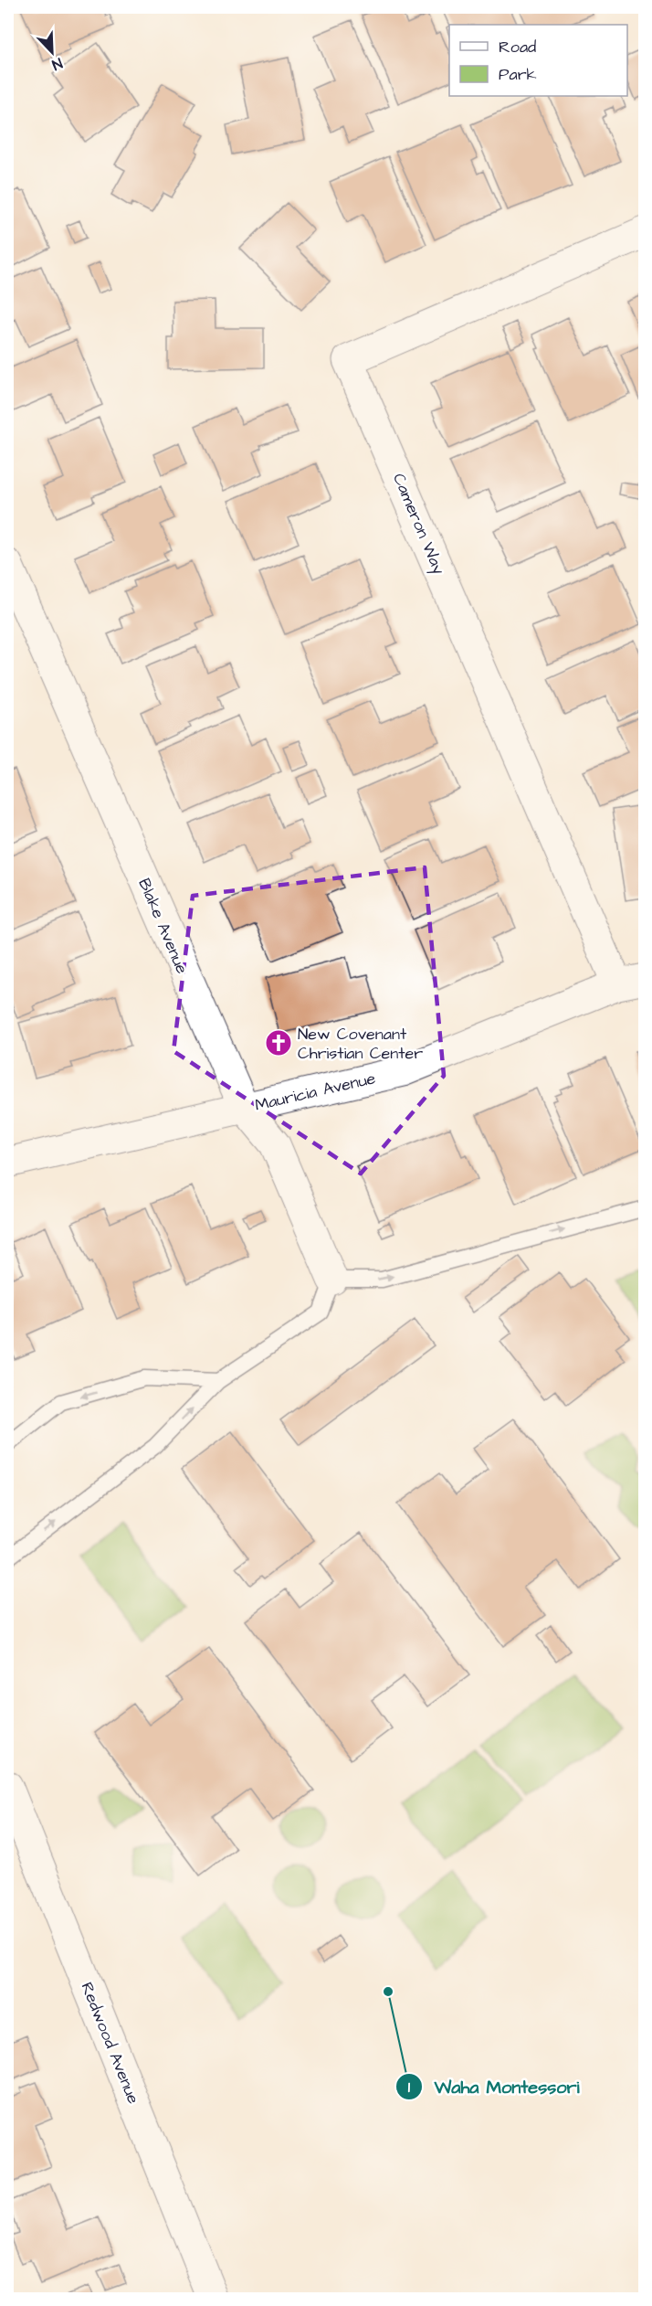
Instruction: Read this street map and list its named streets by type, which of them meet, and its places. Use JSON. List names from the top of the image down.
{
  "streets": {
    "street": [
      "Cameron Way",
      "Blake Avenue",
      "Mauricia Avenue",
      "Redwood Avenue"
    ]
  },
  "crossings": [
    ["Cameron Way", "Mauricia Avenue"],
    ["Blake Avenue", "Mauricia Avenue"]
  ],
  "places": {
    "church": ["New Covenant Christian Center"],
    "other": ["Waha Montessori"]
  },
  "legend": ["Road", "Park"],
  "north": "bottom right"
}
